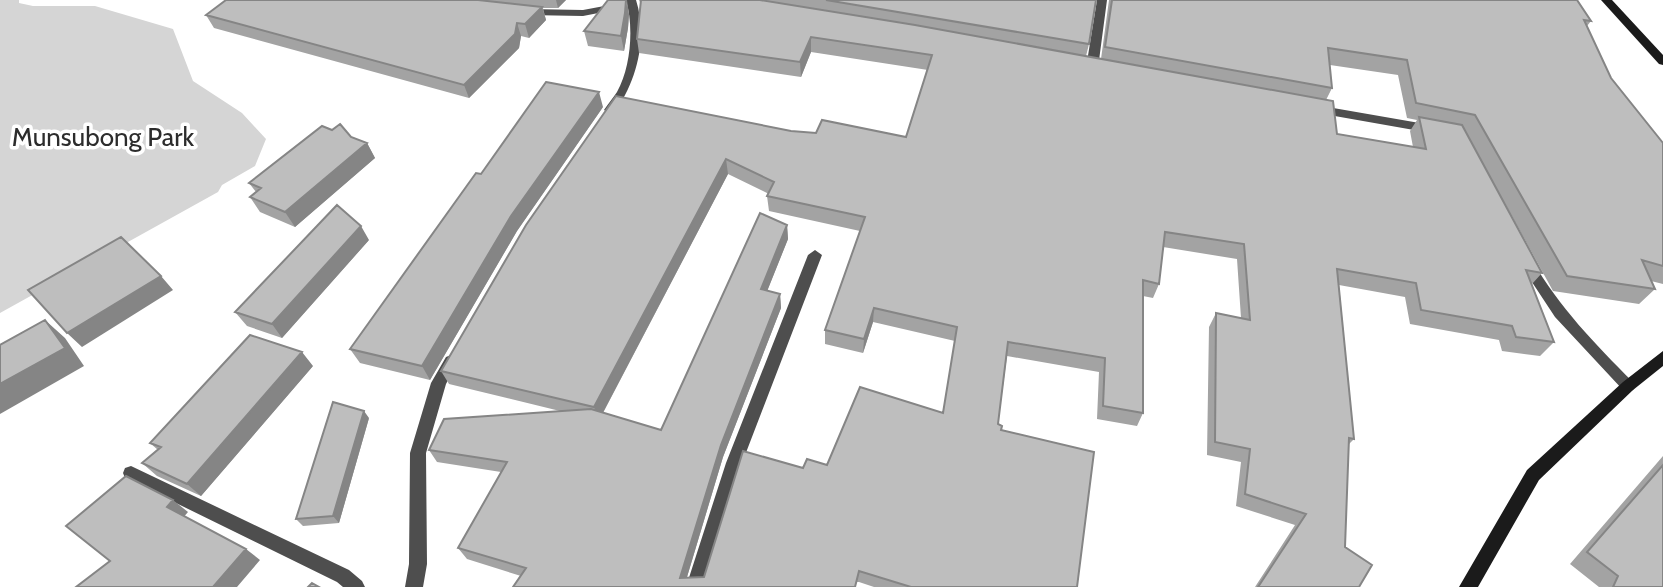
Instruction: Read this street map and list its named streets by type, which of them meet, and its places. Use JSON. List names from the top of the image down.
{
  "parks": ["Munsubong Park"]
}
